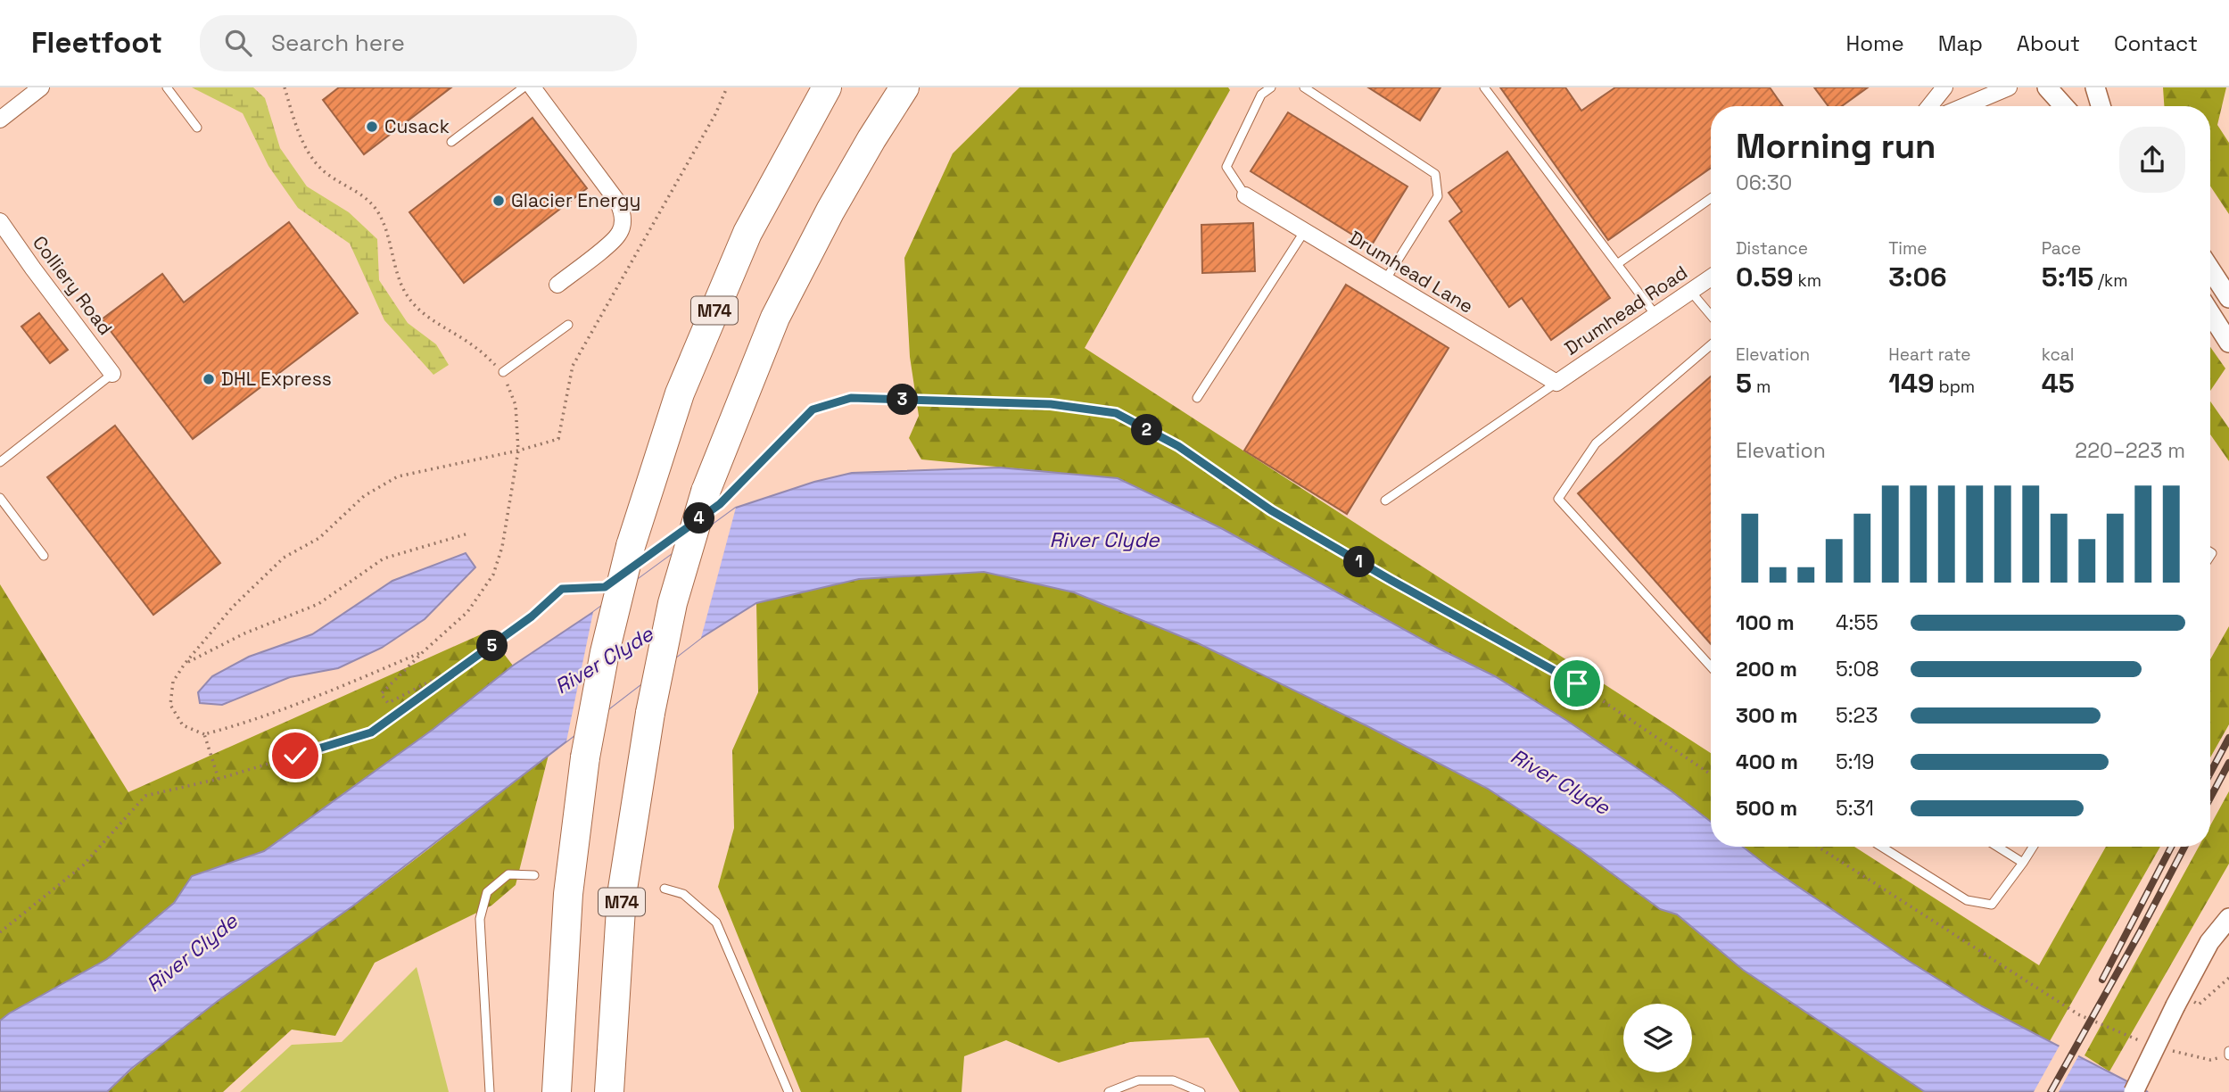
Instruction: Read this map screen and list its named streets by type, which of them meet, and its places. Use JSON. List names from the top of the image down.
{
  "streets": {
    "highway": ["M74"],
    "street": ["Drumhead Lane", "Colliery Road", "Drumhead Road"]
  },
  "crossings": [
    ["Drumhead Lane", "Drumhead Road"]
  ],
  "water": ["River Clyde"],
  "places": ["Cusack", "Glacier Energy", "DHL Express"],
  "page": {
    "header": "Fleetfoot",
    "search": "Search here",
    "nav": [
      "Home",
      "Map",
      "About",
      "Contact"
    ],
    "heading": ["Morning run", "06:30"],
    "stats": [
      ["Distance", "0.59 km"],
      ["Time", "3:06"],
      ["Pace", "5:15 /km"],
      ["Elevation", "5 m"],
      ["Heart rate", "149 bpm"],
      ["kcal", "45"]
    ],
    "pins": [
      "3",
      "2",
      "4",
      "1",
      "5"
    ],
    "chart": ["Elevation", "220–223 m"],
    "list": [
      {
        "name": "100 m",
        "note": "4:55"
      },
      {
        "name": "200 m",
        "note": "5:08"
      },
      {
        "name": "300 m",
        "note": "5:23"
      },
      {
        "name": "400 m",
        "note": "5:19"
      },
      {
        "name": "500 m",
        "note": "5:31"
      }
    ]
  }
}
